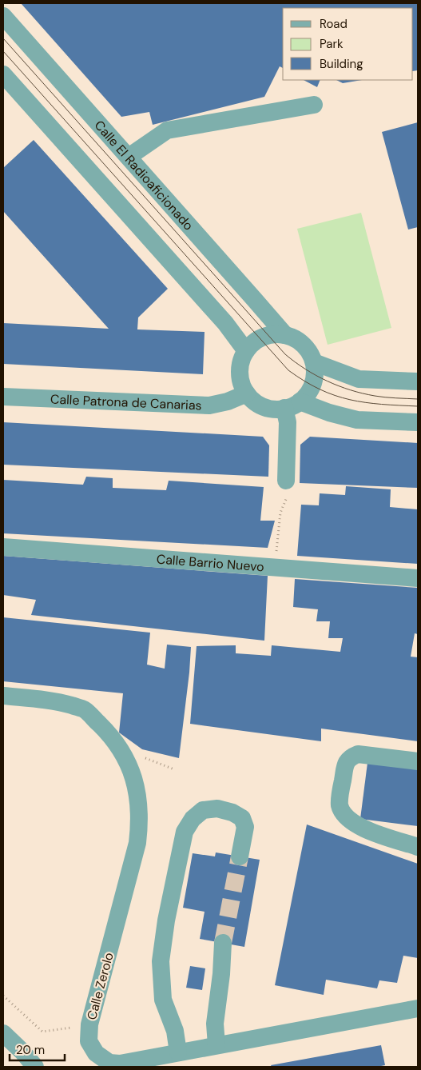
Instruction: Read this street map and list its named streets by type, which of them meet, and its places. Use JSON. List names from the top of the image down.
{
  "streets": {
    "street": [
      "Calle El Radioaficionado",
      "Calle Patrona de Canarias",
      "Calle Barrio Nuevo",
      "Calle Zerolo"
    ]
  },
  "crossings": [
    ["Calle El Radioaficionado", "Calle Patrona de Canarias"]
  ],
  "legend": ["Road", "Park", "Building"],
  "scale_bar": "20 m"
}
